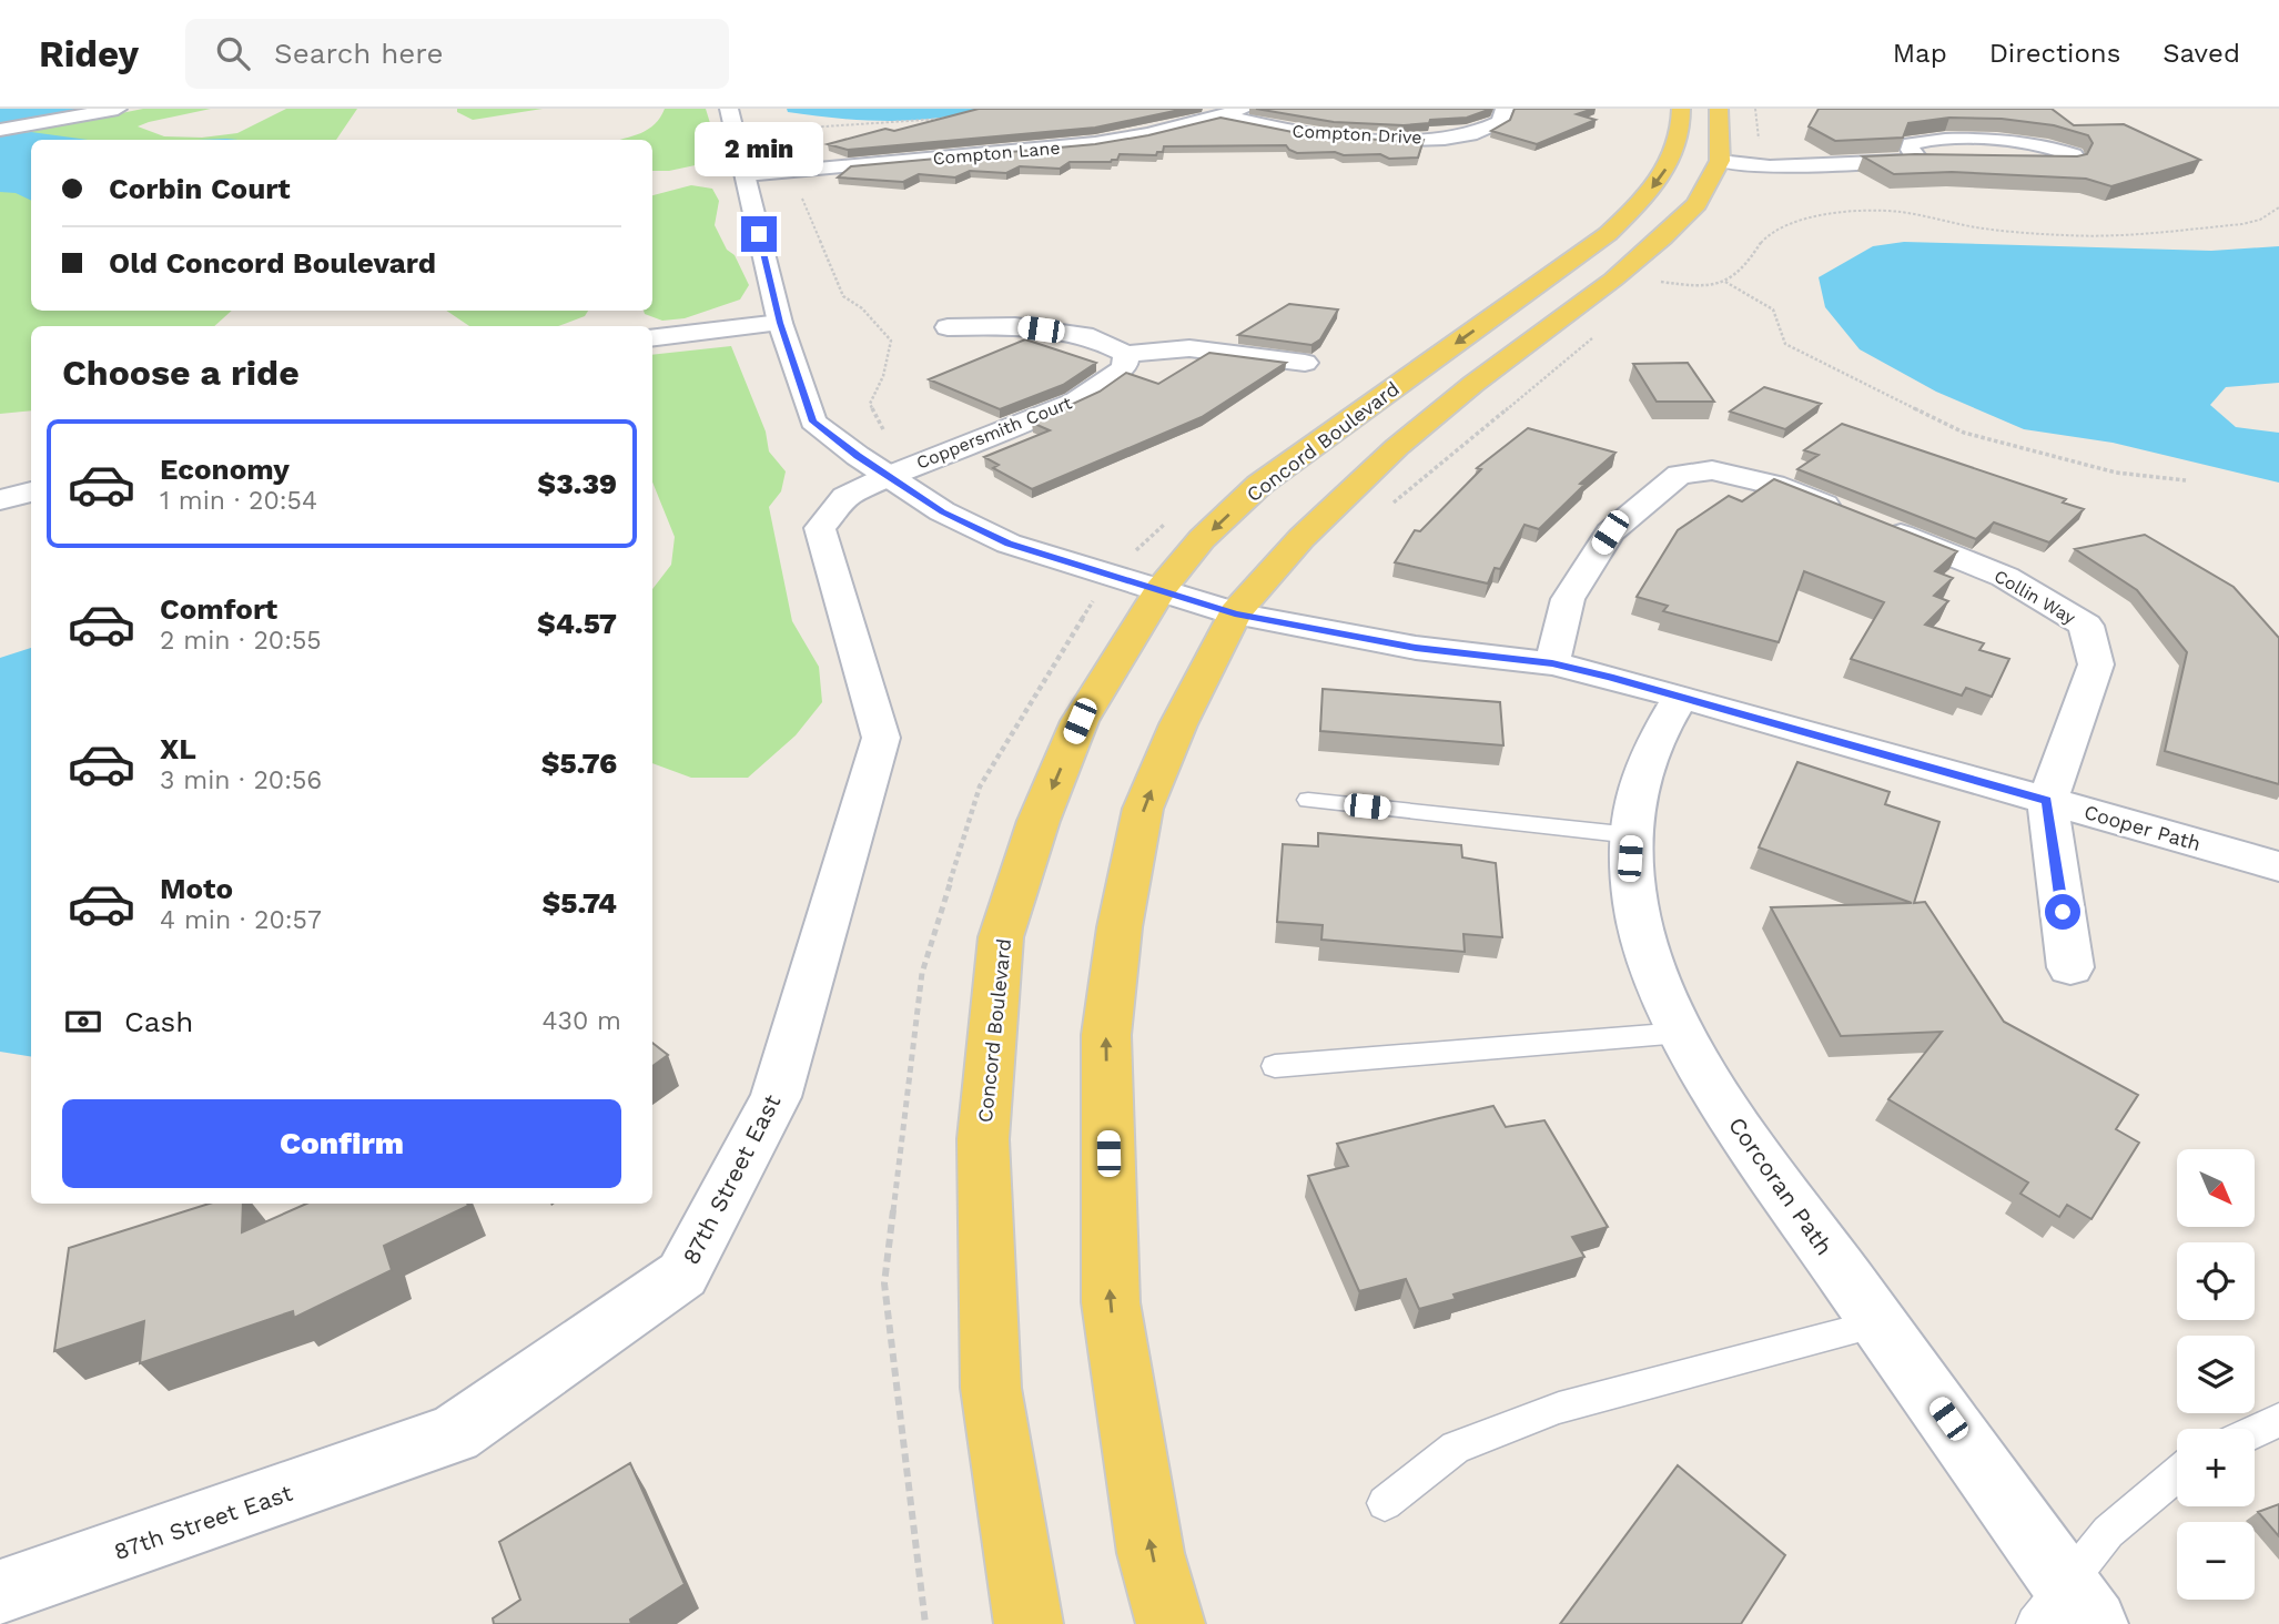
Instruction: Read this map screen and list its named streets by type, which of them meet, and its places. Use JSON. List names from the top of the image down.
{
  "streets": {
    "main road": ["Concord Boulevard"],
    "street": [
      "Compton Drive",
      "Compton Lane",
      "Coppersmith Court",
      "Collin Way",
      "Cooper Path",
      "87th Street East",
      "Corcoran Path"
    ]
  },
  "crossings": [
    ["Compton Drive", "Compton Lane"],
    ["Compton Lane", "Cooper Path"],
    ["Coppersmith Court", "Cooper Path"],
    ["Coppersmith Court", "87th Street East"],
    ["Concord Boulevard", "Cooper Path"],
    ["Collin Way", "Cooper Path"],
    ["Cooper Path", "87th Street East"],
    ["Cooper Path", "Corcoran Path"]
  ],
  "north": "bottom right",
  "page": {
    "header": "Ridey",
    "search": "Search here",
    "nav": ["Map", "Directions", "Saved"],
    "bubble": "2 min",
    "banner": ["Corbin Court", "Old Concord Boulevard"],
    "heading": "Choose a ride",
    "list": [
      {
        "name": "Economy",
        "note": "1 min · 20:54",
        "value": "$3.39"
      },
      {
        "name": "Comfort",
        "note": "2 min · 20:55",
        "value": "$4.57"
      },
      {
        "name": "XL",
        "note": "3 min · 20:56",
        "value": "$5.76"
      },
      {
        "name": "Moto",
        "note": "4 min · 20:57",
        "value": "$5.74"
      }
    ],
    "pay": ["Cash", "430 m"],
    "buttons": "Confirm",
    "map_buttons": ["+", "−"]
  }
}
